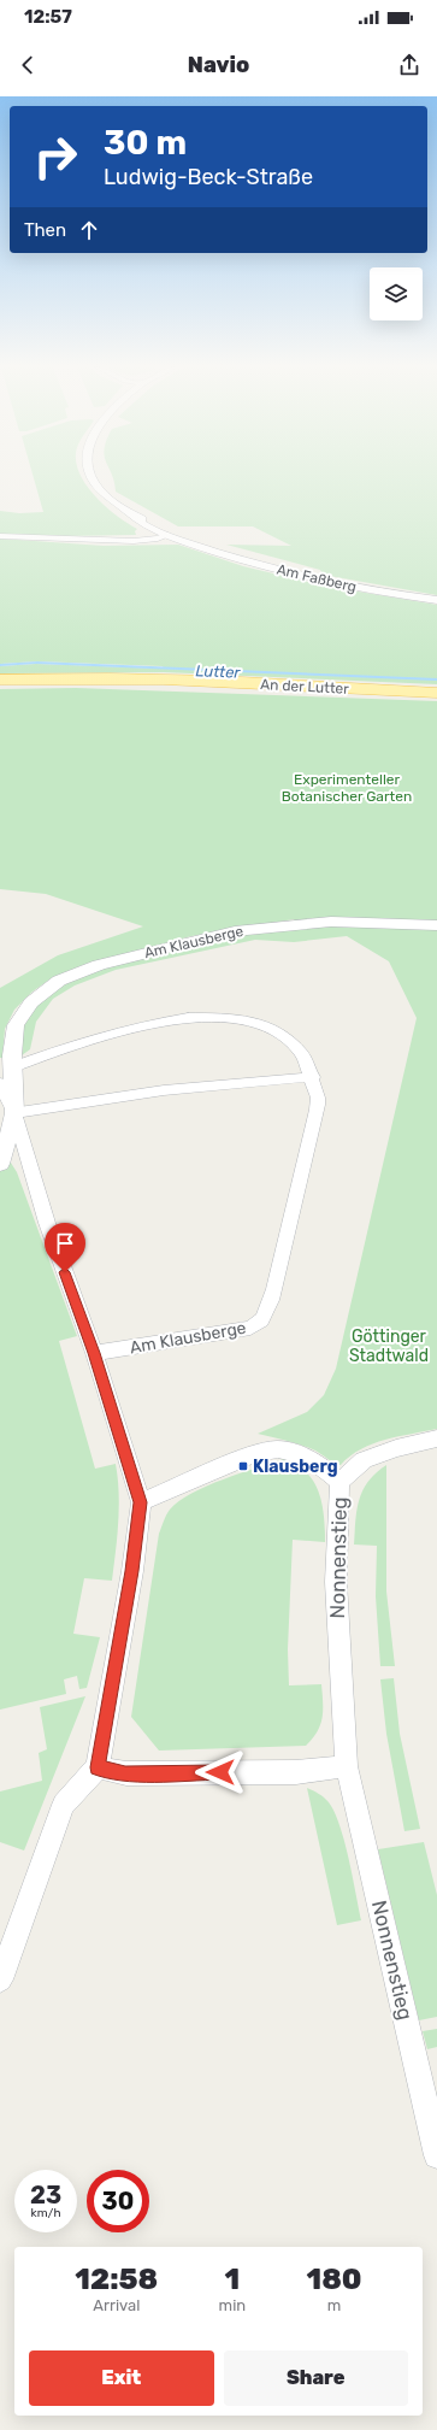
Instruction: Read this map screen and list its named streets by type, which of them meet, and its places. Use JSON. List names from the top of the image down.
{
  "streets": {
    "main road": ["An der Lutter"],
    "street": ["Am Faßberg", "Am Klausberge", "Nonnenstieg"]
  },
  "crossings": [
    ["Am Klausberge", "Nonnenstieg"]
  ],
  "water": ["Lutter"],
  "parks": ["Experimenteller Botanischer Garten", "Göttinger Stadtwald"],
  "places": {
    "transit": ["Klausberg"]
  },
  "page": {
    "status": "12:57",
    "header": "Navio",
    "turn": ["30 m", "Ludwig-Beck-Straße"],
    "then": "Then",
    "speed": "23 km/h",
    "limit": "30",
    "eta": [
      "12:58",
      "Arrival",
      "1",
      "min",
      "180",
      "m"
    ],
    "buttons": ["Exit", "Share"]
  }
}
